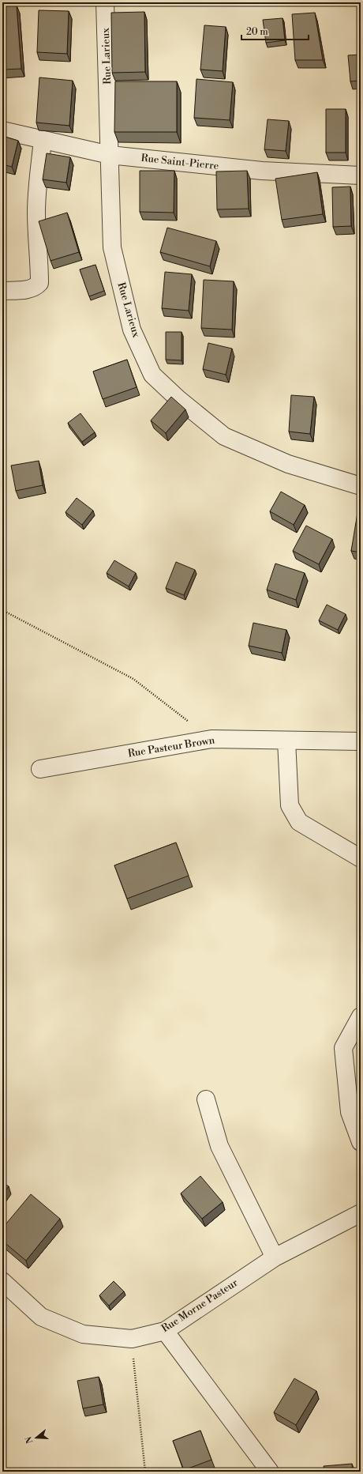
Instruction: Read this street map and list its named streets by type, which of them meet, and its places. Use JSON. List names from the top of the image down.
{
  "streets": {
    "street": [
      "Rue Larieux",
      "Rue Saint-Pierre",
      "Rue Pasteur Brown",
      "Rue Morne Pasteur"
    ]
  },
  "crossings": [
    ["Rue Larieux", "Rue Saint-Pierre"]
  ],
  "scale_bar": "20 m",
  "north": "left"
}
